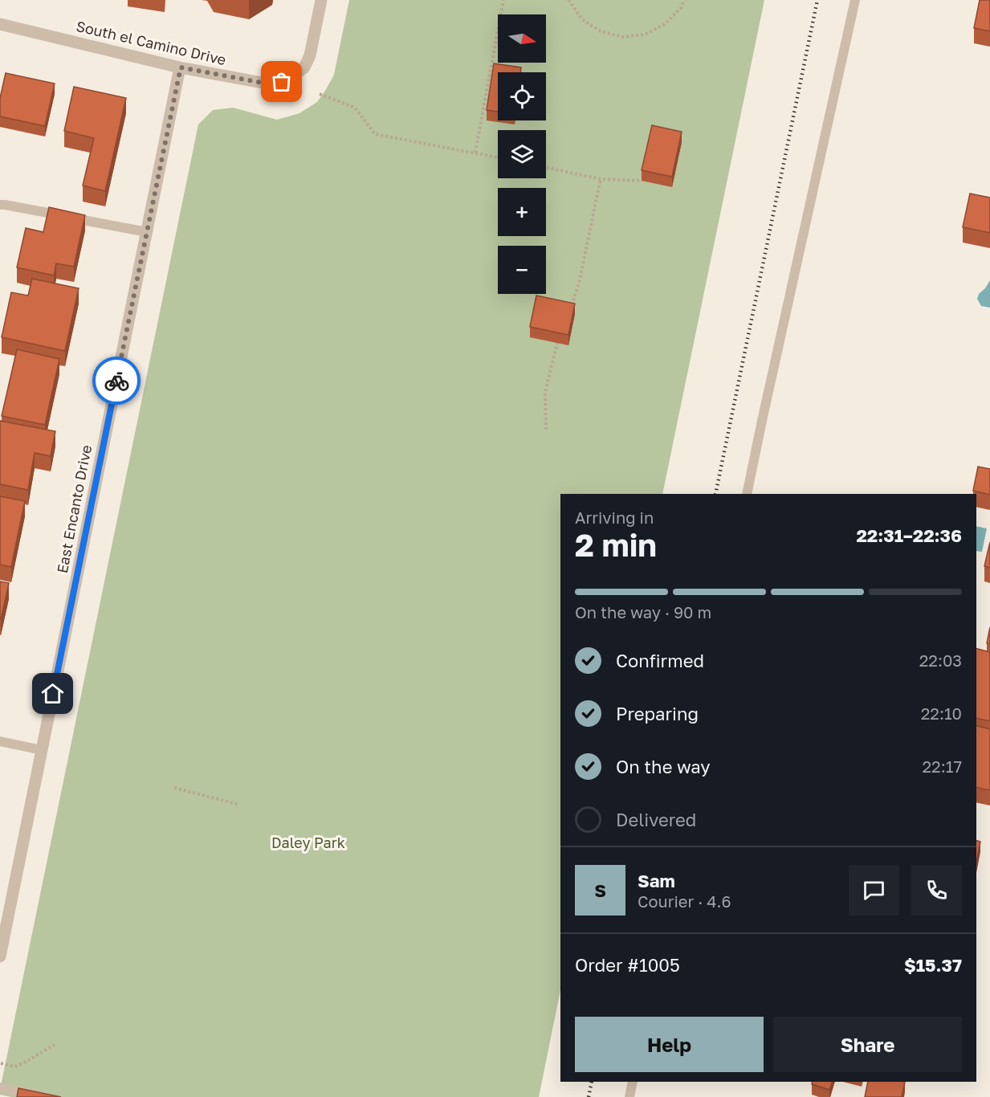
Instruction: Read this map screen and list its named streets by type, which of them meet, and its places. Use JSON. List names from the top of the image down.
{
  "streets": {
    "street": ["South el Camino Drive", "East Encanto Drive"]
  },
  "crossings": [
    ["South el Camino Drive", "East Encanto Drive"]
  ],
  "parks": ["Daley Park"],
  "north": "right",
  "page": {
    "map_buttons": ["+", "−"],
    "heading": ["2 min", "Arriving in", "22:31–22:36"],
    "panel": [
      "Sam",
      "Courier · 4.6",
      "Order #1005",
      "$15.37"
    ],
    "bar": "On the way · 90 m",
    "list": [
      ["Confirmed", "22:03"],
      ["Preparing", "22:10"],
      ["On the way", "22:17"],
      "Delivered"
    ],
    "round": "S",
    "buttons": ["Help", "Share"]
  }
}
